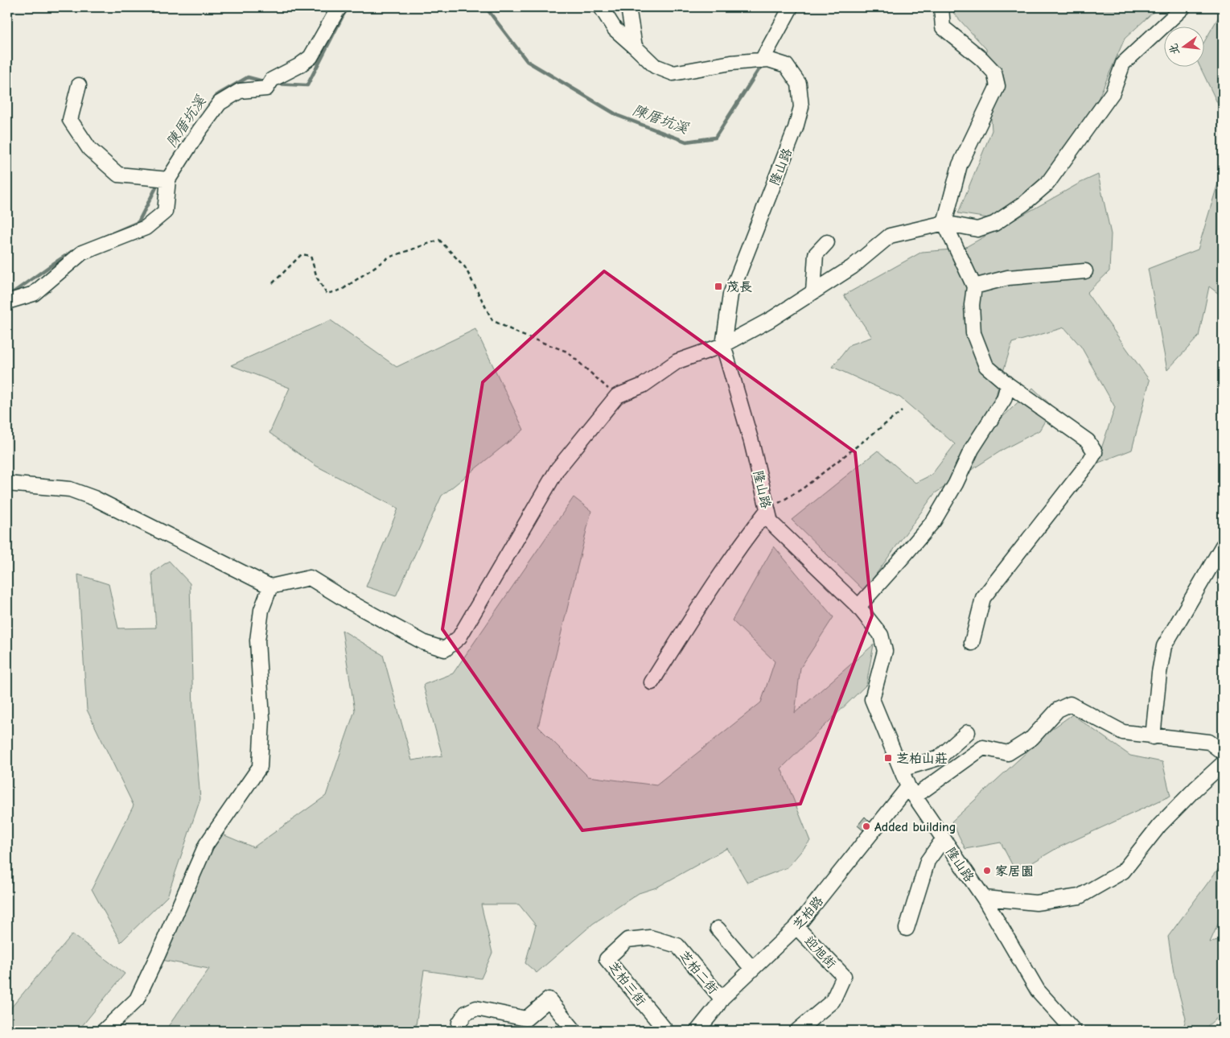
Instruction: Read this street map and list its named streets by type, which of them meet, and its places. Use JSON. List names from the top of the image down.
{
  "streets": {
    "street": [
      "隆山路",
      "芝柏路",
      "迎旭街",
      "芝柏二街",
      "芝柏三街"
    ]
  },
  "crossings": [
    ["隆山路", "芝柏路"],
    ["芝柏路", "迎旭街"],
    ["芝柏路", "芝柏二街"],
    ["芝柏二街", "芝柏三街"]
  ],
  "water": ["陳厝坑溪"],
  "places": {
    "transit": ["茂長", "芝柏山莊"],
    "other": ["Added building", "家居園"]
  },
  "north": "left"
}
